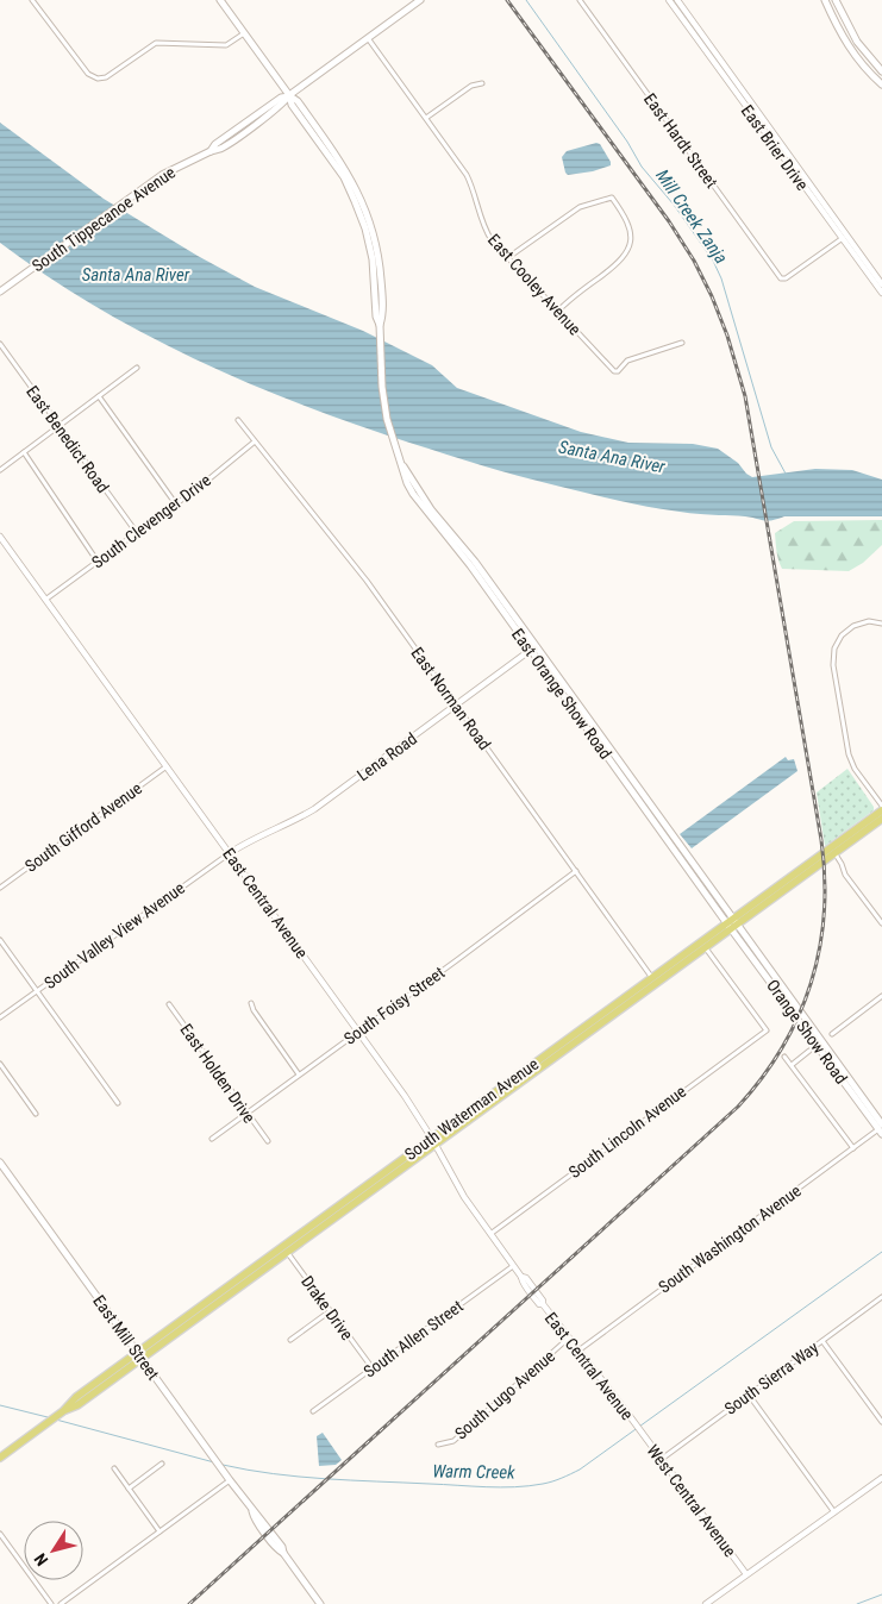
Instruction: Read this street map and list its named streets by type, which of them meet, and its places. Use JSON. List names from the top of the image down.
{
  "streets": {
    "main road": [
      "South Tippecanoe Avenue",
      "East Orange Show Road",
      "Orange Show Road",
      "South Waterman Avenue",
      "East Mill Street"
    ],
    "street": [
      "East Hardt Street",
      "East Brier Drive",
      "East Cooley Avenue",
      "East Benedict Road",
      "South Clevenger Drive",
      "East Norman Road",
      "Lena Road",
      "South Gifford Avenue",
      "East Central Avenue",
      "South Valley View Avenue",
      "South Foisy Street",
      "East Holden Drive",
      "South Lincoln Avenue",
      "South Washington Avenue",
      "Drake Drive",
      "South Allen Street",
      "South Sierra Way",
      "South Lugo Avenue",
      "West Central Avenue"
    ]
  },
  "crossings": [
    ["East Hardt Street", "East Brier Drive"],
    ["South Tippecanoe Avenue", "East Cooley Avenue"],
    ["South Tippecanoe Avenue", "East Orange Show Road"],
    ["East Benedict Road", "South Clevenger Drive"],
    ["South Clevenger Drive", "East Norman Road"],
    ["South Clevenger Drive", "East Central Avenue"],
    ["East Orange Show Road", "Lena Road"],
    ["East Orange Show Road", "Orange Show Road"],
    ["East Orange Show Road", "South Waterman Avenue"],
    ["East Norman Road", "Lena Road"],
    ["East Norman Road", "South Foisy Street"],
    ["East Norman Road", "South Waterman Avenue"],
    ["Lena Road", "East Central Avenue"],
    ["Lena Road", "South Valley View Avenue"],
    ["South Gifford Avenue", "East Central Avenue"],
    ["East Central Avenue", "South Valley View Avenue"],
    ["East Central Avenue", "South Foisy Street"],
    ["East Central Avenue", "South Waterman Avenue"],
    ["East Central Avenue", "South Lincoln Avenue"],
    ["East Central Avenue", "South Washington Avenue"],
    ["East Central Avenue", "South Allen Street"],
    ["East Central Avenue", "South Lugo Avenue"],
    ["East Central Avenue", "West Central Avenue"],
    ["South Foisy Street", "East Holden Drive"],
    ["Orange Show Road", "South Waterman Avenue"],
    ["Orange Show Road", "South Washington Avenue"],
    ["South Waterman Avenue", "South Lincoln Avenue"],
    ["South Waterman Avenue", "Drake Drive"],
    ["South Waterman Avenue", "East Mill Street"],
    ["Drake Drive", "South Allen Street"],
    ["South Sierra Way", "West Central Avenue"]
  ],
  "water": ["Mill Creek Zanja", "Santa Ana River", "Warm Creek"],
  "north": "bottom left"
}
